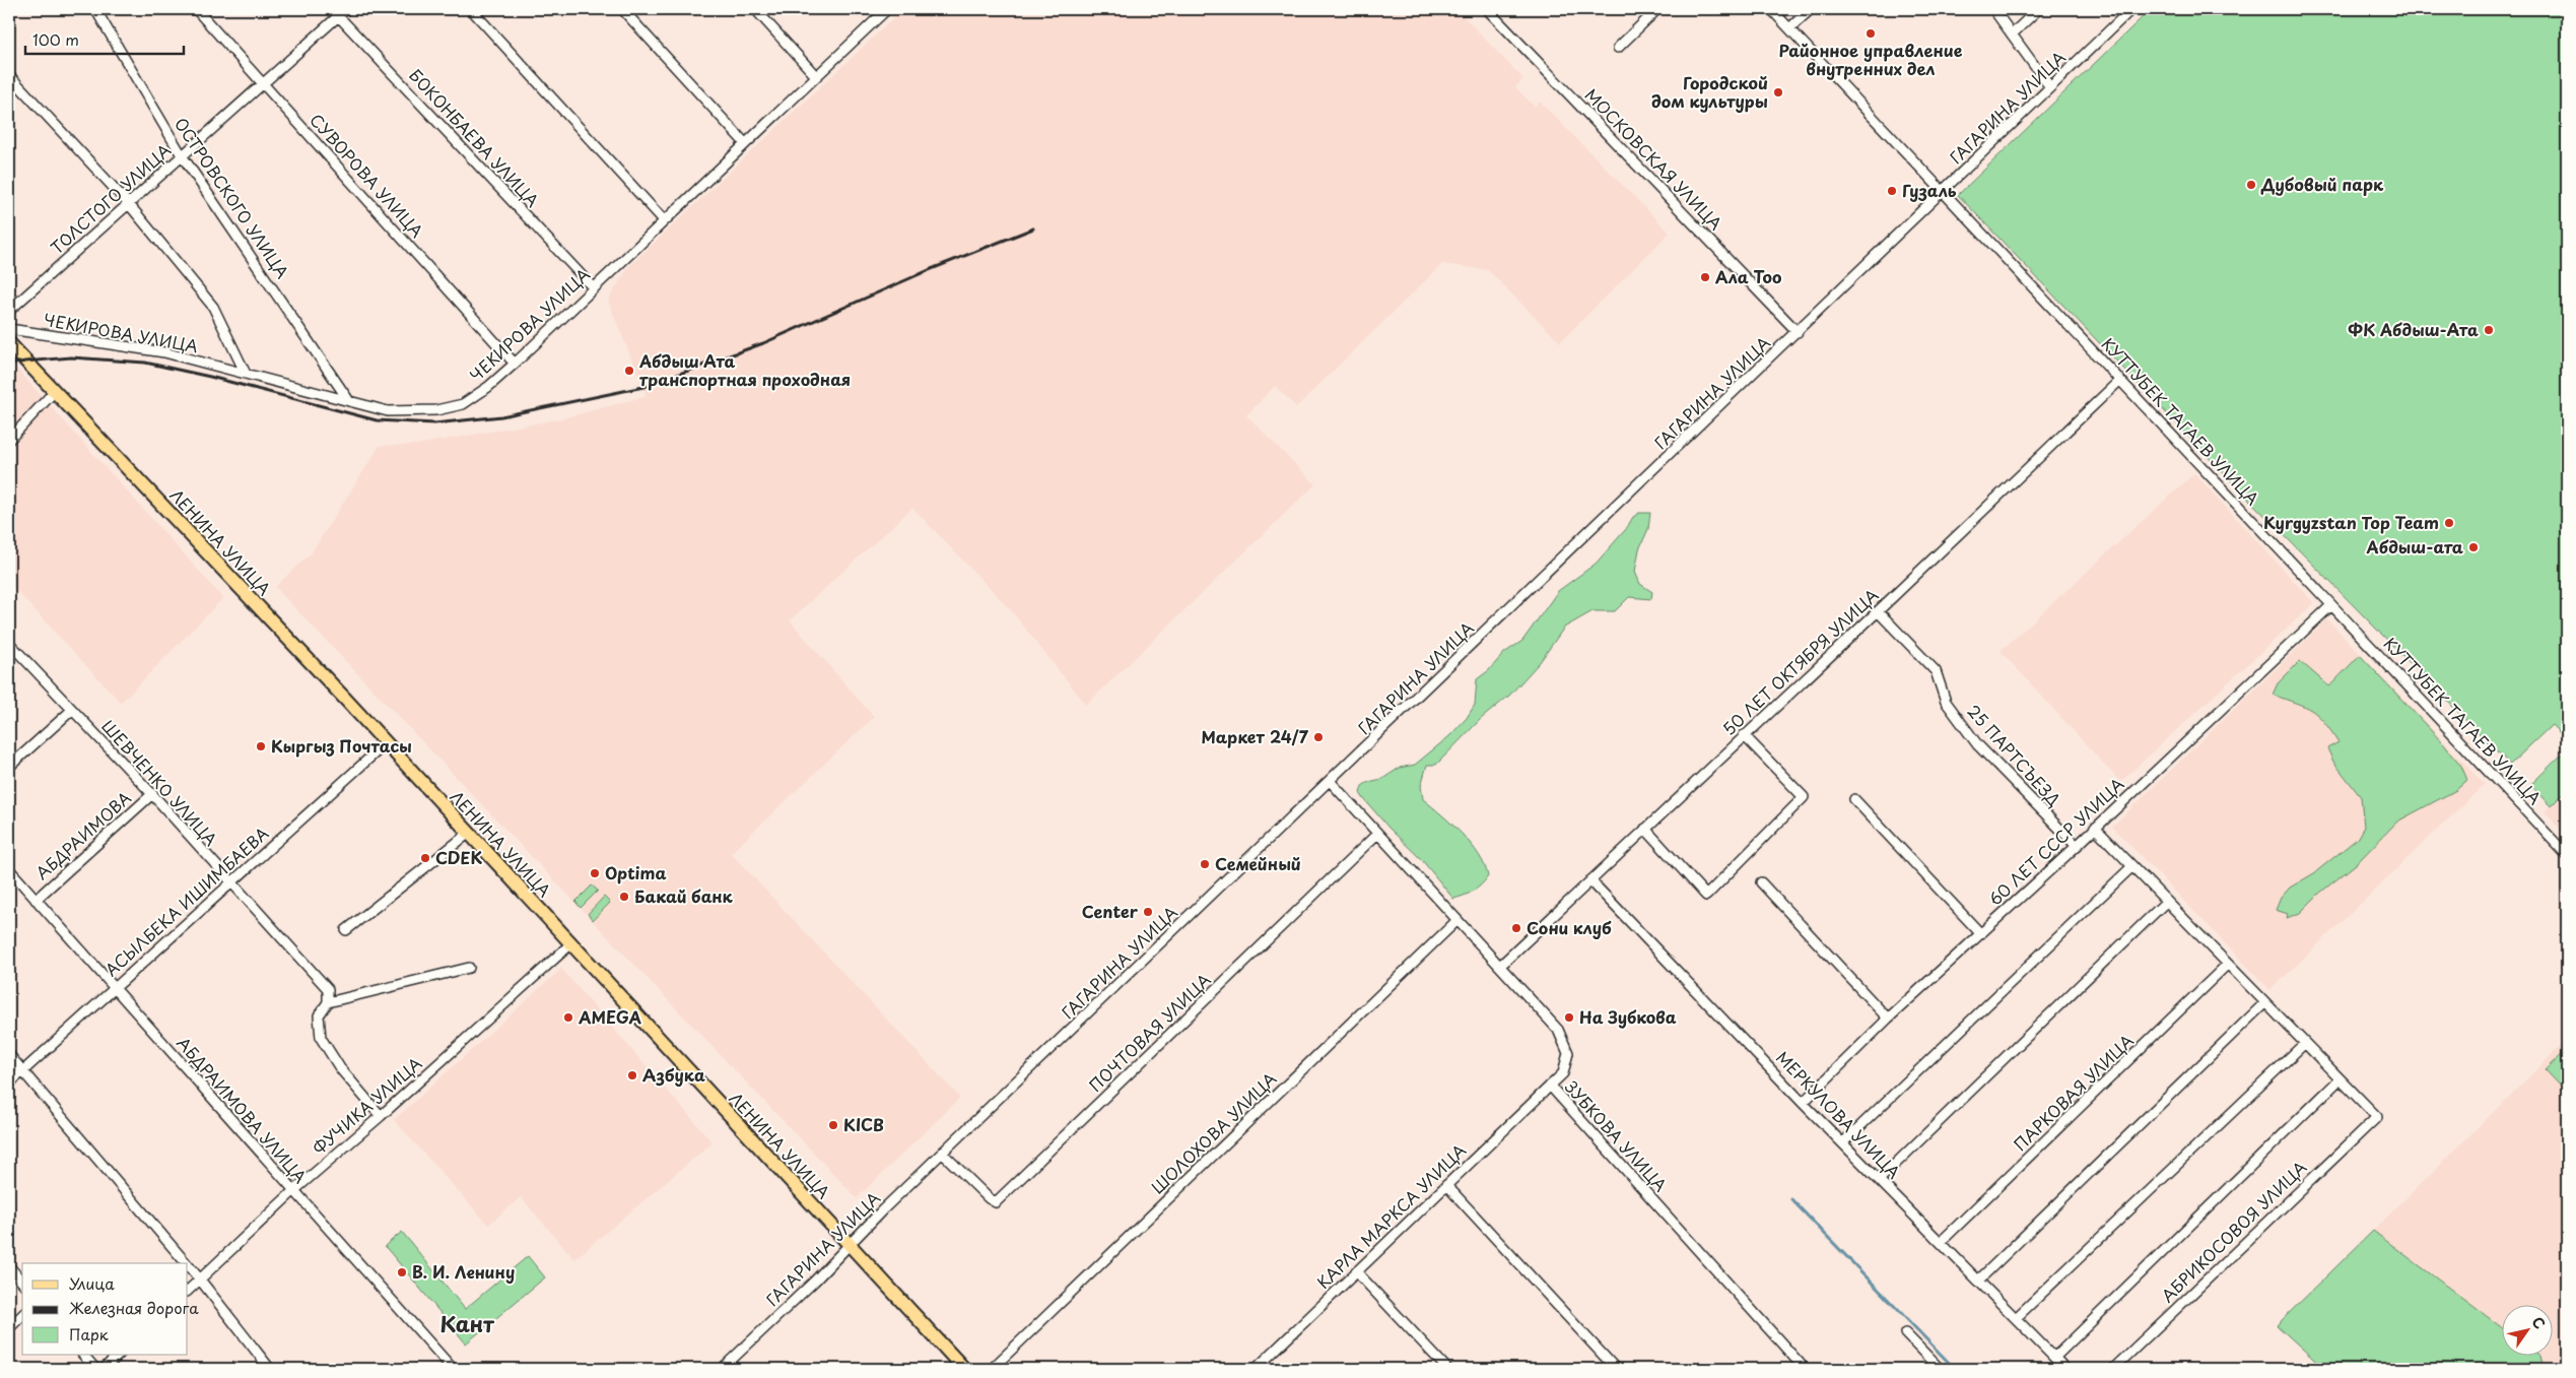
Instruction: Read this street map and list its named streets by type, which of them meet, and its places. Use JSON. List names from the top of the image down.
{
  "streets": {
    "main road": ["ЛЕНИНА УЛИЦА"],
    "street": [
      "ГАГАРИНА УЛИЦА",
      "БОКОНБАЕВА УЛИЦА",
      "МОСКОВСКАЯ УЛИЦА",
      "СУВОРОВА УЛИЦА",
      "ОСТРОВСКОГО УЛИЦА",
      "ТОЛСТОГО УЛИЦА",
      "ЧЕКИРОВА УЛИЦА",
      "КУТТУБЕК ТАГАЕВ УЛИЦА",
      "50 ЛЕТ ОКТЯБРЯ УЛИЦА",
      "25 ПАРТСЪЕЗД",
      "ШЕВЧЕНКО УЛИЦА",
      "АБДРАИМОВА",
      "60 ЛЕТ СССР УЛИЦА",
      "АСЫЛБЕКА ИШИМБАЕВА",
      "ПОЧТОВАЯ УЛИЦА",
      "ПАРКОВАЯ УЛИЦА",
      "ФУЧИКА УЛИЦА",
      "АБДРАИМОВА УЛИЦА",
      "МЕРКУЛОВА УЛИЦА",
      "ШОЛОХОВА УЛИЦА",
      "ЗУБКОВА УЛИЦА",
      "КАРЛА МАРКСА УЛИЦА",
      "АБРИКОСОВОЯ УЛИЦА"
    ]
  },
  "crossings": [
    ["ГАГАРИНА УЛИЦА", "МОСКОВСКАЯ УЛИЦА"],
    ["ГАГАРИНА УЛИЦА", "КУТТУБЕК ТАГАЕВ УЛИЦА"],
    ["ГАГАРИНА УЛИЦА", "ЛЕНИНА УЛИЦА"],
    ["ГАГАРИНА УЛИЦА", "ПОЧТОВАЯ УЛИЦА"],
    ["ГАГАРИНА УЛИЦА", "ЗУБКОВА УЛИЦА"],
    ["БОКОНБАЕВА УЛИЦА", "ТОЛСТОГО УЛИЦА"],
    ["БОКОНБАЕВА УЛИЦА", "ЧЕКИРОВА УЛИЦА"],
    ["СУВОРОВА УЛИЦА", "ТОЛСТОГО УЛИЦА"],
    ["СУВОРОВА УЛИЦА", "ЧЕКИРОВА УЛИЦА"],
    ["ОСТРОВСКОГО УЛИЦА", "ТОЛСТОГО УЛИЦА"],
    ["ОСТРОВСКОГО УЛИЦА", "ЧЕКИРОВА УЛИЦА"],
    ["КУТТУБЕК ТАГАЕВ УЛИЦА", "50 ЛЕТ ОКТЯБРЯ УЛИЦА"],
    ["КУТТУБЕК ТАГАЕВ УЛИЦА", "60 ЛЕТ СССР УЛИЦА"],
    ["ЛЕНИНА УЛИЦА", "АСЫЛБЕКА ИШИМБАЕВА"],
    ["ЛЕНИНА УЛИЦА", "ФУЧИКА УЛИЦА"],
    ["50 ЛЕТ ОКТЯБРЯ УЛИЦА", "25 ПАРТСЪЕЗД"],
    ["50 ЛЕТ ОКТЯБРЯ УЛИЦА", "МЕРКУЛОВА УЛИЦА"],
    ["50 ЛЕТ ОКТЯБРЯ УЛИЦА", "ЗУБКОВА УЛИЦА"],
    ["25 ПАРТСЪЕЗД", "60 ЛЕТ СССР УЛИЦА"],
    ["ШЕВЧЕНКО УЛИЦА", "АБДРАИМОВА"],
    ["ШЕВЧЕНКО УЛИЦА", "АСЫЛБЕКА ИШИМБАЕВА"],
    ["АБДРАИМОВА", "АБДРАИМОВА УЛИЦА"],
    ["60 ЛЕТ СССР УЛИЦА", "МЕРКУЛОВА УЛИЦА"],
    ["АСЫЛБЕКА ИШИМБАЕВА", "АБДРАИМОВА УЛИЦА"],
    ["ПОЧТОВАЯ УЛИЦА", "ЗУБКОВА УЛИЦА"],
    ["ПАРКОВАЯ УЛИЦА", "МЕРКУЛОВА УЛИЦА"],
    ["ФУЧИКА УЛИЦА", "АБДРАИМОВА УЛИЦА"],
    ["ШОЛОХОВА УЛИЦА", "ЗУБКОВА УЛИЦА"],
    ["ЗУБКОВА УЛИЦА", "КАРЛА МАРКСА УЛИЦА"]
  ],
  "districts": ["Кант"],
  "places": [
    "Районное управление внутренних дел",
    "Городской дом культуры",
    "Дубовый парк",
    "Гузаль",
    "Ала Тоо",
    "ФК Абдыш-Ата",
    "Абдыш Ата транспортная проходная",
    "Kyrgyzstan Top Team",
    "Абдыш-ата",
    "Маркет 24/7",
    "Кыргыз Почтасы",
    "CDEK",
    "Семейный",
    "Optima",
    "Бакай банк",
    "Center",
    "Сони клуб",
    "AMEGA",
    "На Зубкова",
    "Азбука",
    "KICB",
    "В. И. Ленину"
  ],
  "legend": ["Улица", "Железная дорога", "Парк"],
  "scale_bar": "100 m",
  "north": "top right"
}
